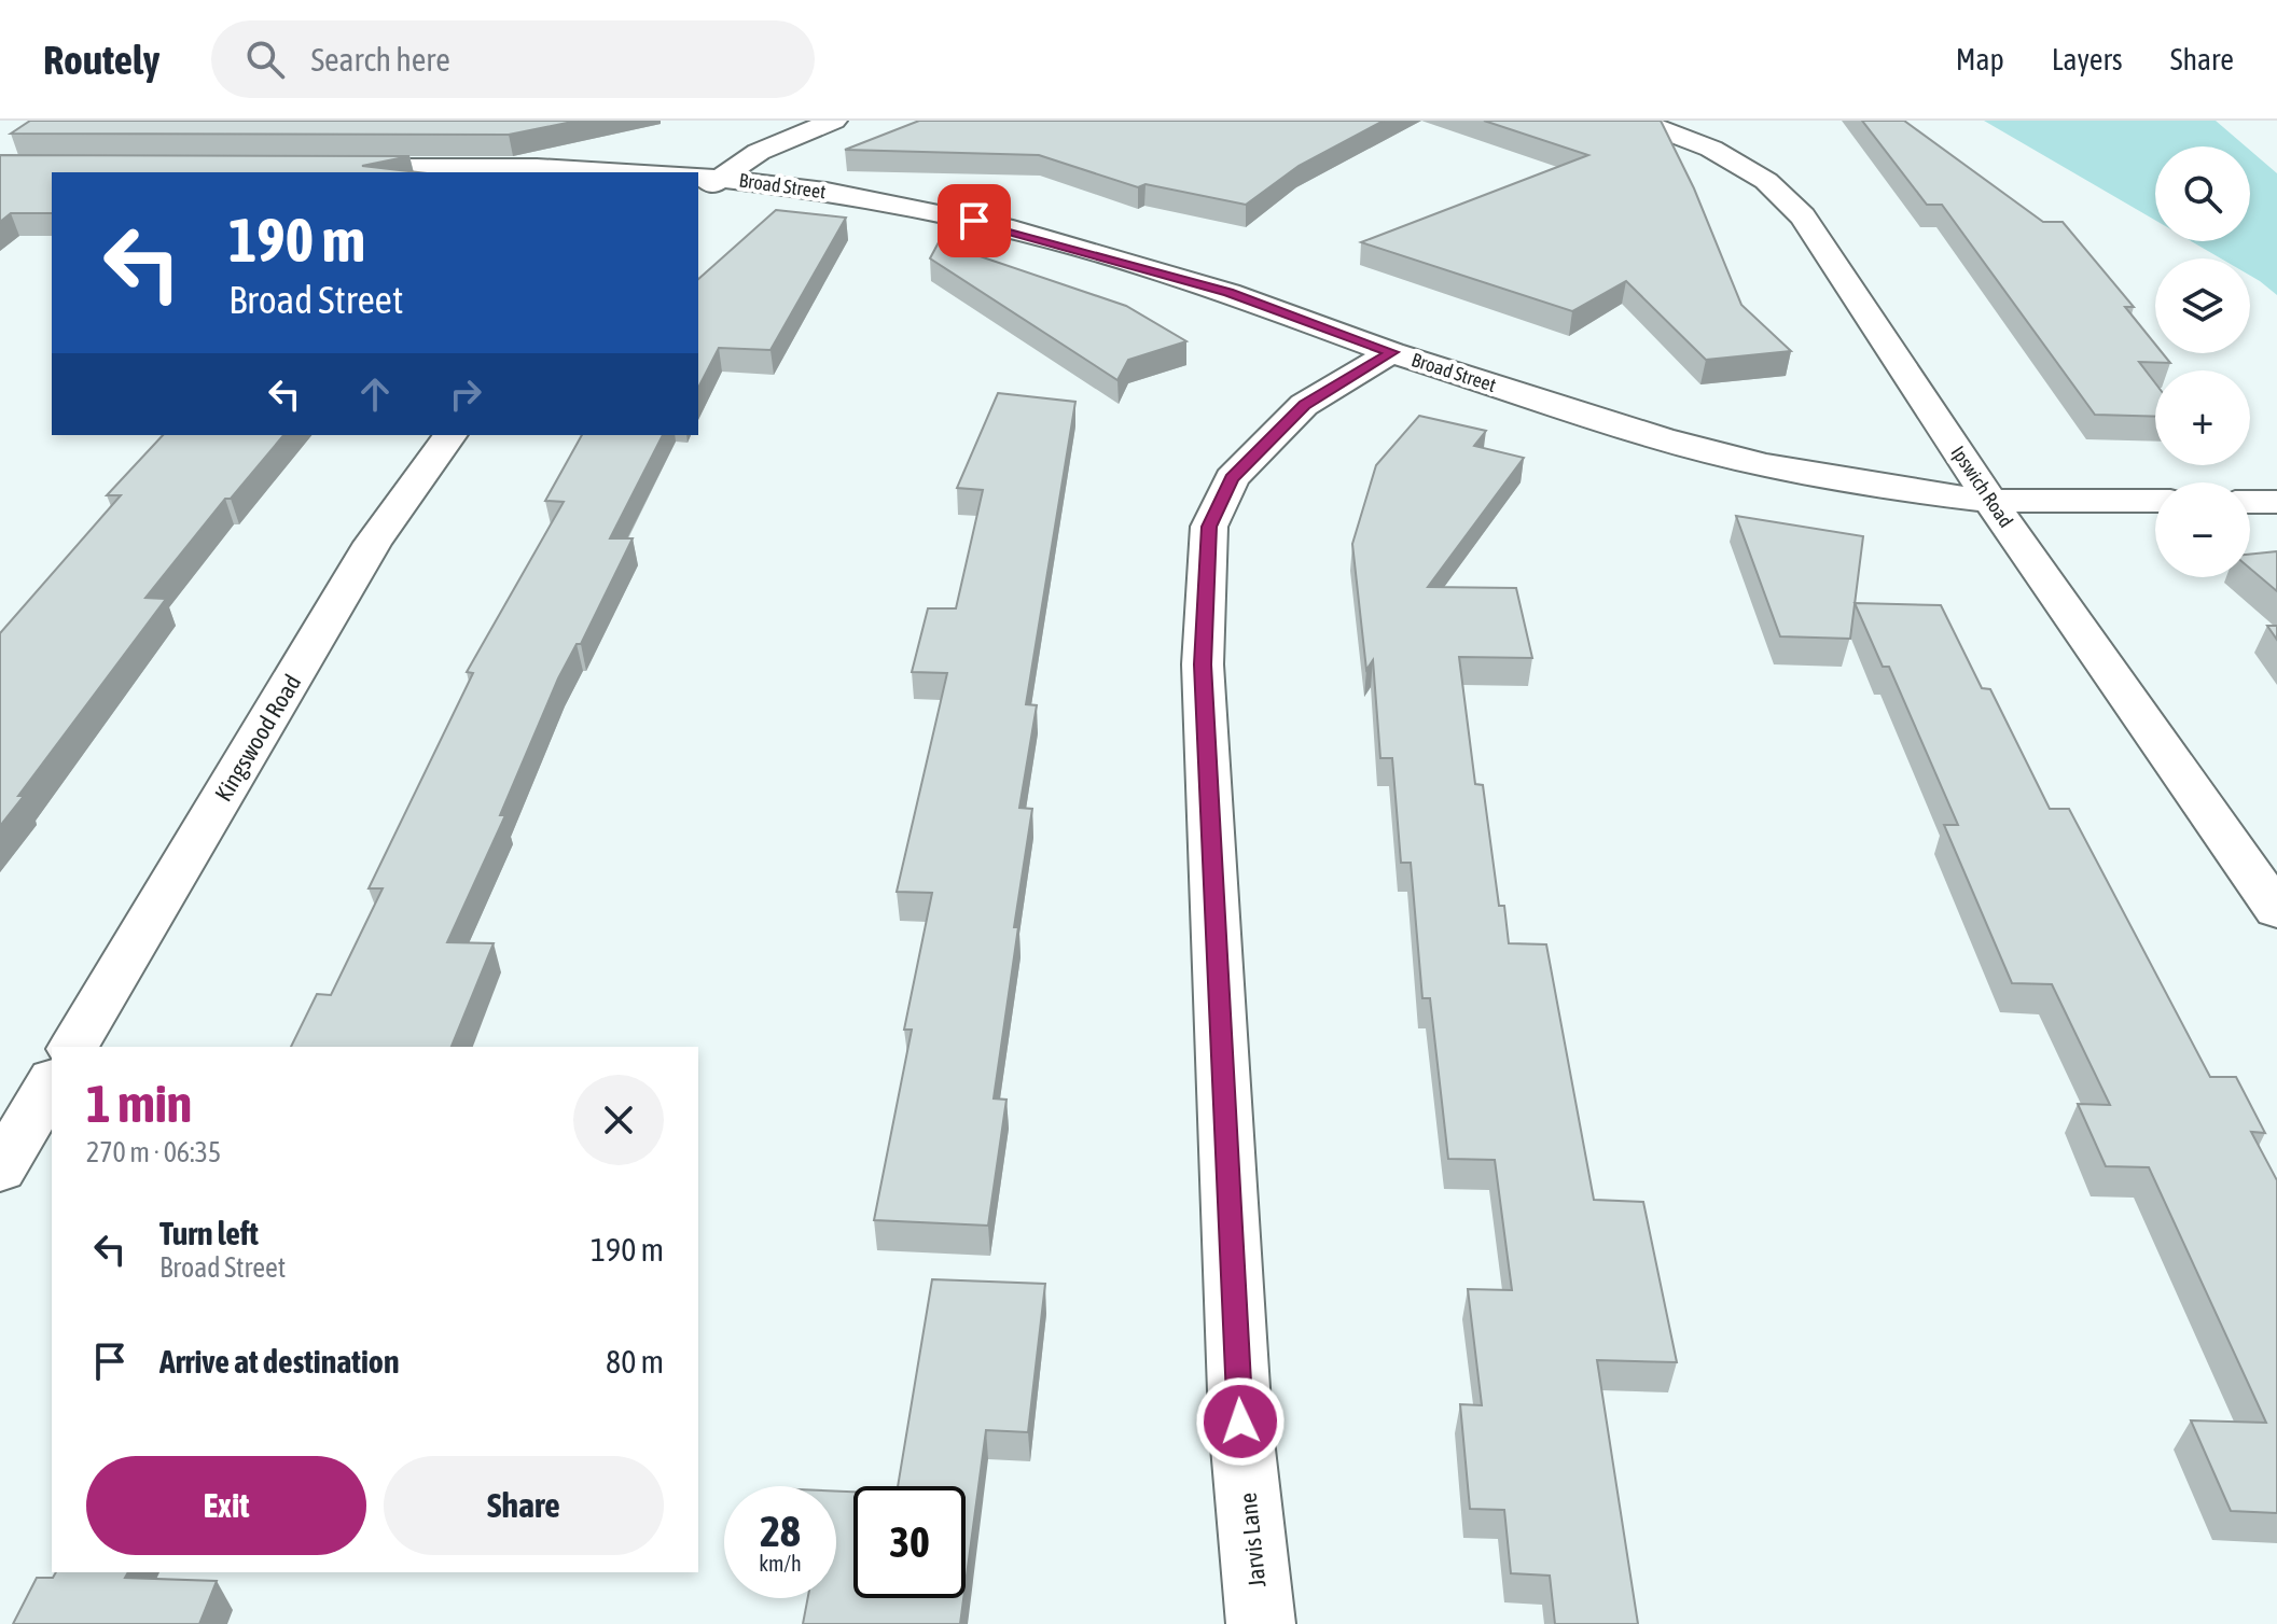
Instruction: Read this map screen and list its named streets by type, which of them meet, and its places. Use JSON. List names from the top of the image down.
{
  "streets": {
    "street": [
      "Broad Street",
      "Ipswich Road",
      "Kingswood Road",
      "Jarvis Lane"
    ]
  },
  "crossings": [
    ["Broad Street", "Ipswich Road"],
    ["Broad Street", "Jarvis Lane"]
  ],
  "page": {
    "header": "Routely",
    "search": "Search here",
    "nav": ["Map", "Layers", "Share"],
    "map_buttons": ["+", "−"],
    "turn": ["190 m", "Broad Street"],
    "heading": ["1 min", "270 m · 06:35"],
    "list": [
      {
        "name": "Turn left",
        "note": "Broad Street",
        "value": "190 m"
      },
      {
        "name": "Arrive at destination",
        "value": "80 m"
      }
    ],
    "buttons": ["Exit", "Share"],
    "speed": "28 km/h",
    "limit": "30"
  }
}
